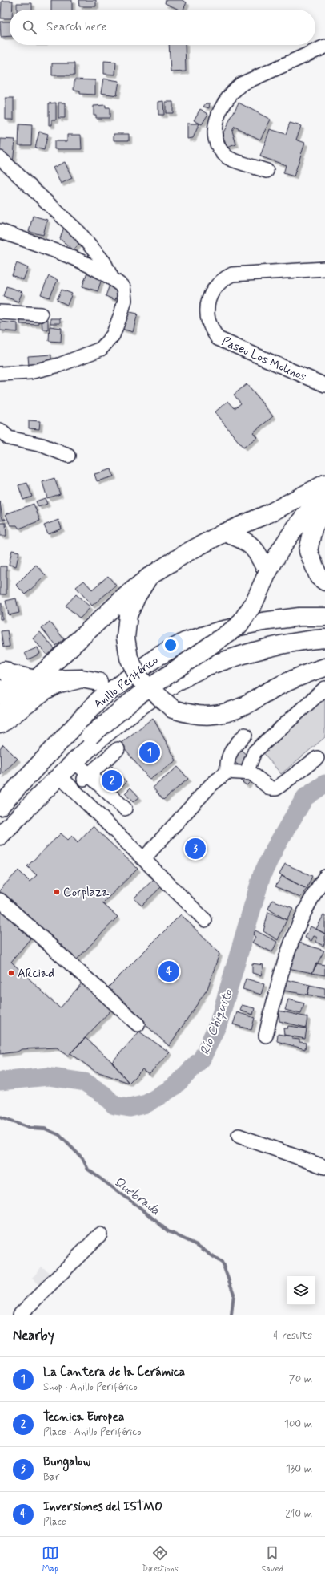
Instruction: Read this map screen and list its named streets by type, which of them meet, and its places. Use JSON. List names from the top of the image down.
{
  "streets": {
    "main road": ["Anillo Periférico"],
    "street": ["Paseo Los Molinos"]
  },
  "water": ["Río Chiquito", "Quebrada"],
  "places": ["Corplaza", "ARciad"],
  "page": {
    "search": "Search here",
    "pins": [
      "1",
      "2",
      "3",
      "4"
    ],
    "heading": ["Nearby", "4 results"],
    "list": [
      {
        "mark": "1",
        "name": "La Cantera de la Cerámica",
        "note": "Shop · Anillo Periférico",
        "value": "70 m"
      },
      {
        "mark": "2",
        "name": "Tecnica Europea",
        "note": "Place · Anillo Periférico",
        "value": "100 m"
      },
      {
        "mark": "3",
        "name": "Bungalow",
        "note": "Bar",
        "value": "130 m"
      },
      {
        "mark": "4",
        "name": "Inversiones del ISTMO",
        "note": "Place",
        "value": "210 m"
      }
    ],
    "nav": ["Map", "Directions", "Saved"]
  }
}
